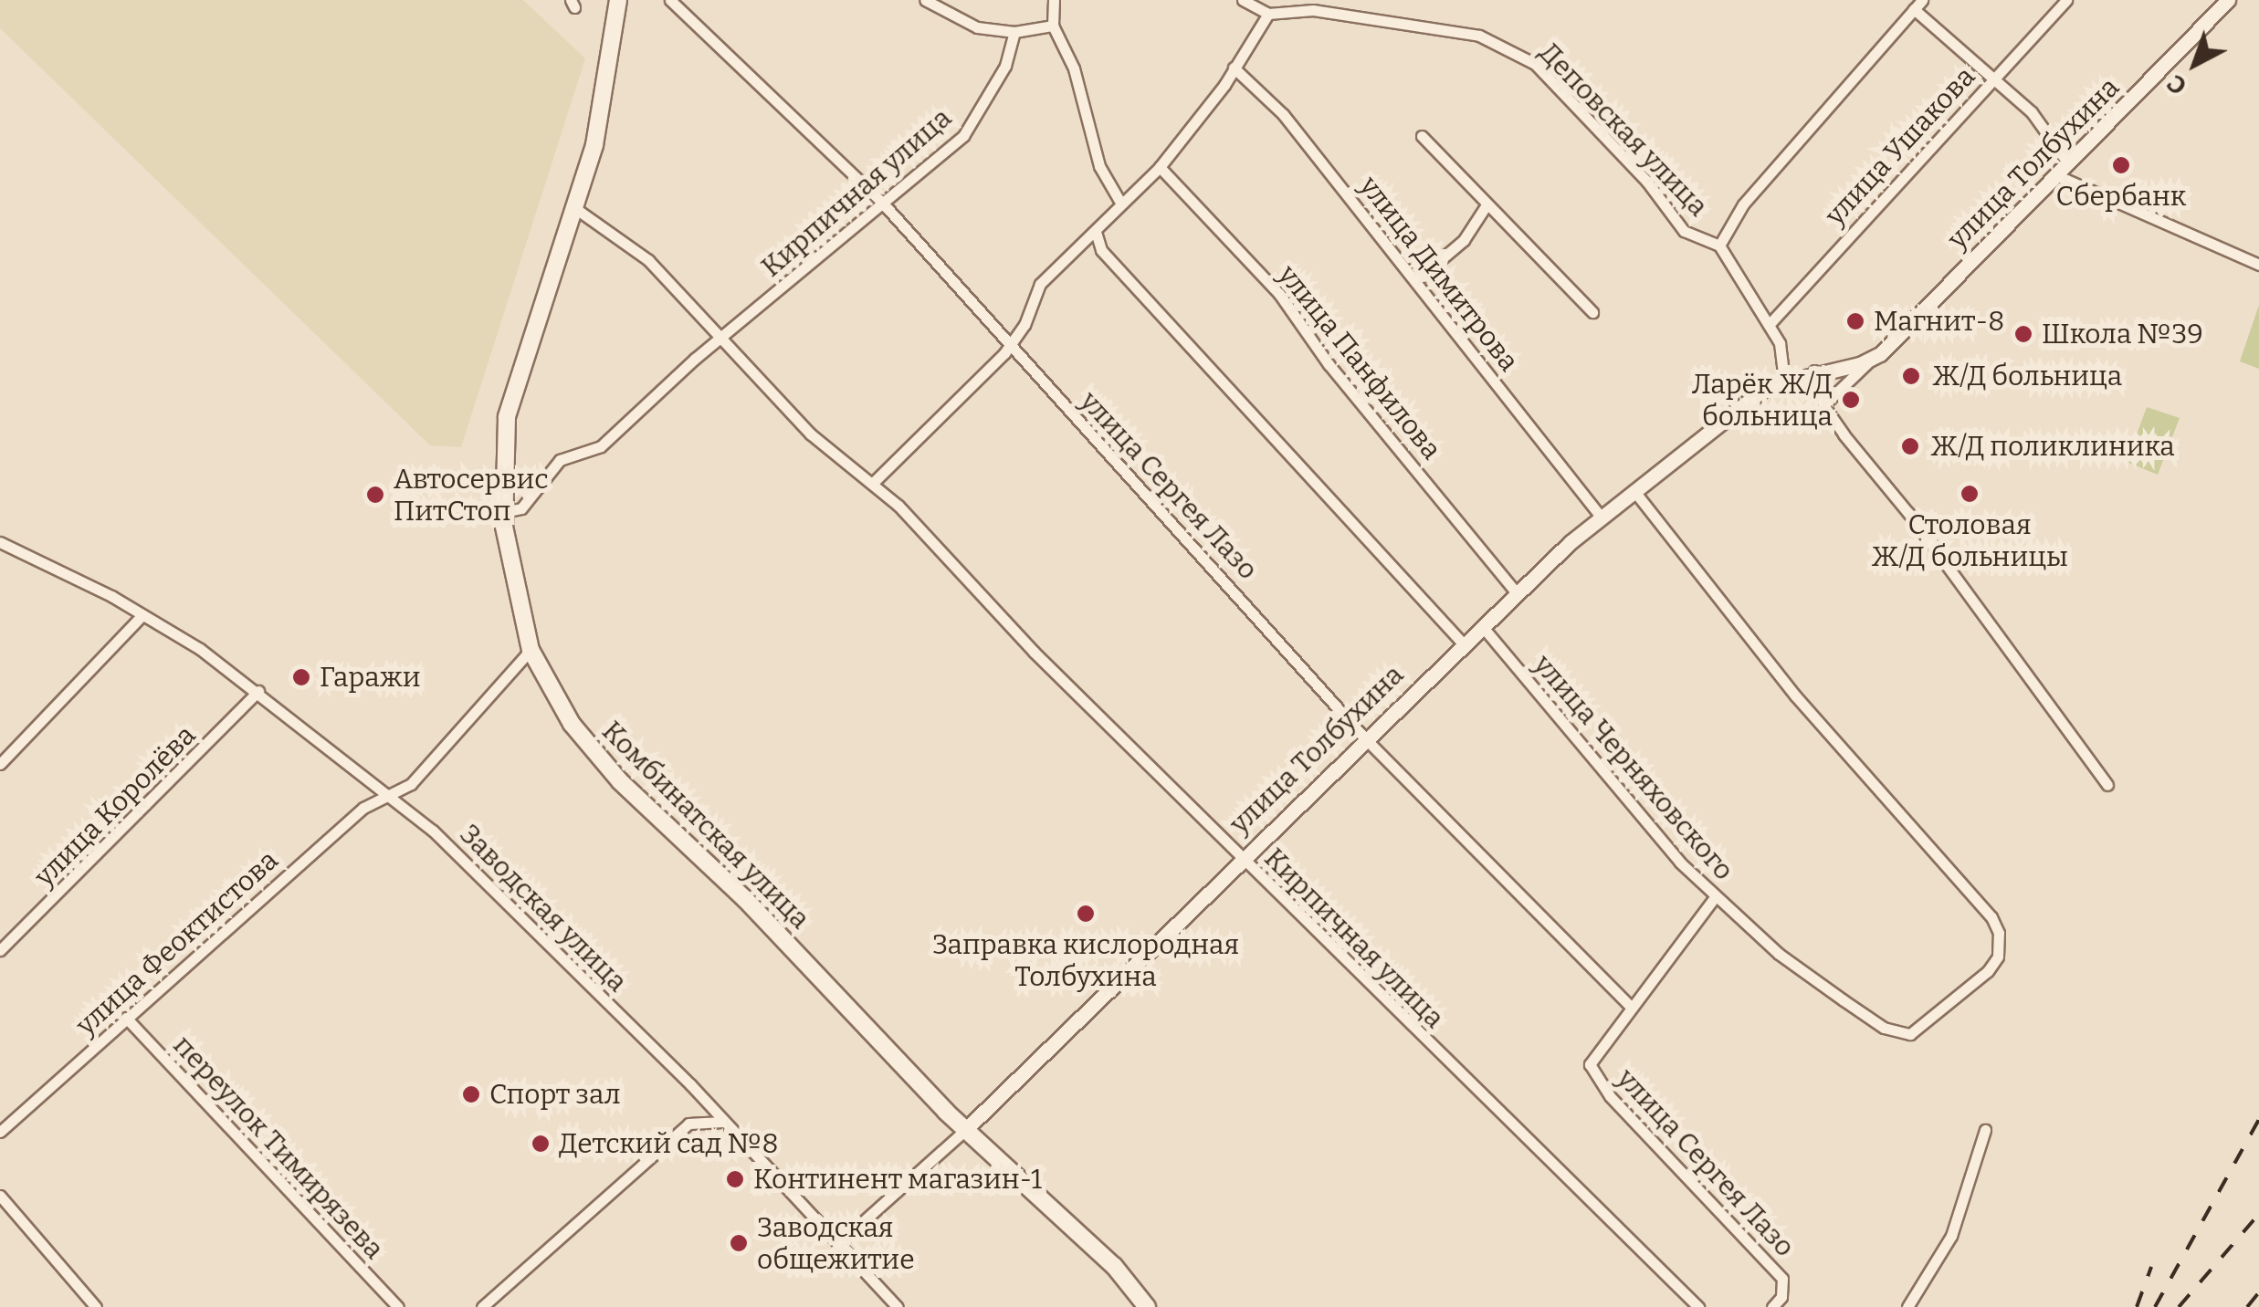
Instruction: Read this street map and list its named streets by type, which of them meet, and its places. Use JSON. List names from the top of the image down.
{
  "streets": {
    "main road": ["Комбинатская улица"],
    "street": [
      "Деповская улица",
      "улица Ушакова",
      "улица Толбухина",
      "Кирпичная улица",
      "улица Димитрова",
      "улица Панфилова",
      "улица Сергея Лазо",
      "улица Черняховского",
      "улица Королёва",
      "Заводская улица",
      "улица Феоктистова",
      "переулок Тимирязева"
    ]
  },
  "crossings": [
    ["Деповская улица", "улица Ушакова"],
    ["Деповская улица", "улица Толбухина"],
    ["улица Толбухина", "Кирпичная улица"],
    ["улица Толбухина", "улица Димитрова"],
    ["улица Толбухина", "улица Панфилова"],
    ["улица Толбухина", "улица Сергея Лазо"],
    ["улица Толбухина", "улица Черняховского"],
    ["улица Толбухина", "Комбинатская улица"],
    ["улица Толбухина", "Заводская улица"],
    ["Кирпичная улица", "улица Сергея Лазо"],
    ["Кирпичная улица", "Комбинатская улица"],
    ["улица Сергея Лазо", "улица Черняховского"],
    ["улица Королёва", "Заводская улица"],
    ["Комбинатская улица", "улица Феоктистова"],
    ["Заводская улица", "улица Феоктистова"],
    ["улица Феоктистова", "переулок Тимирязева"]
  ],
  "places": [
    "Сбербанк",
    "Магнит-8",
    "Школа №39",
    "Ж/Д больница",
    "Ларёк Ж/Д больница",
    "Ж/Д поликлиника",
    "Столовая Ж/Д больницы",
    "Автосервис ПитСтоп",
    "Гаражи",
    "Заправка кислородная Толбухина",
    "Спорт зал",
    "Детский сад №8",
    "Континент магазин-1",
    "Заводская общежитие"
  ],
  "north": "bottom left"
}
